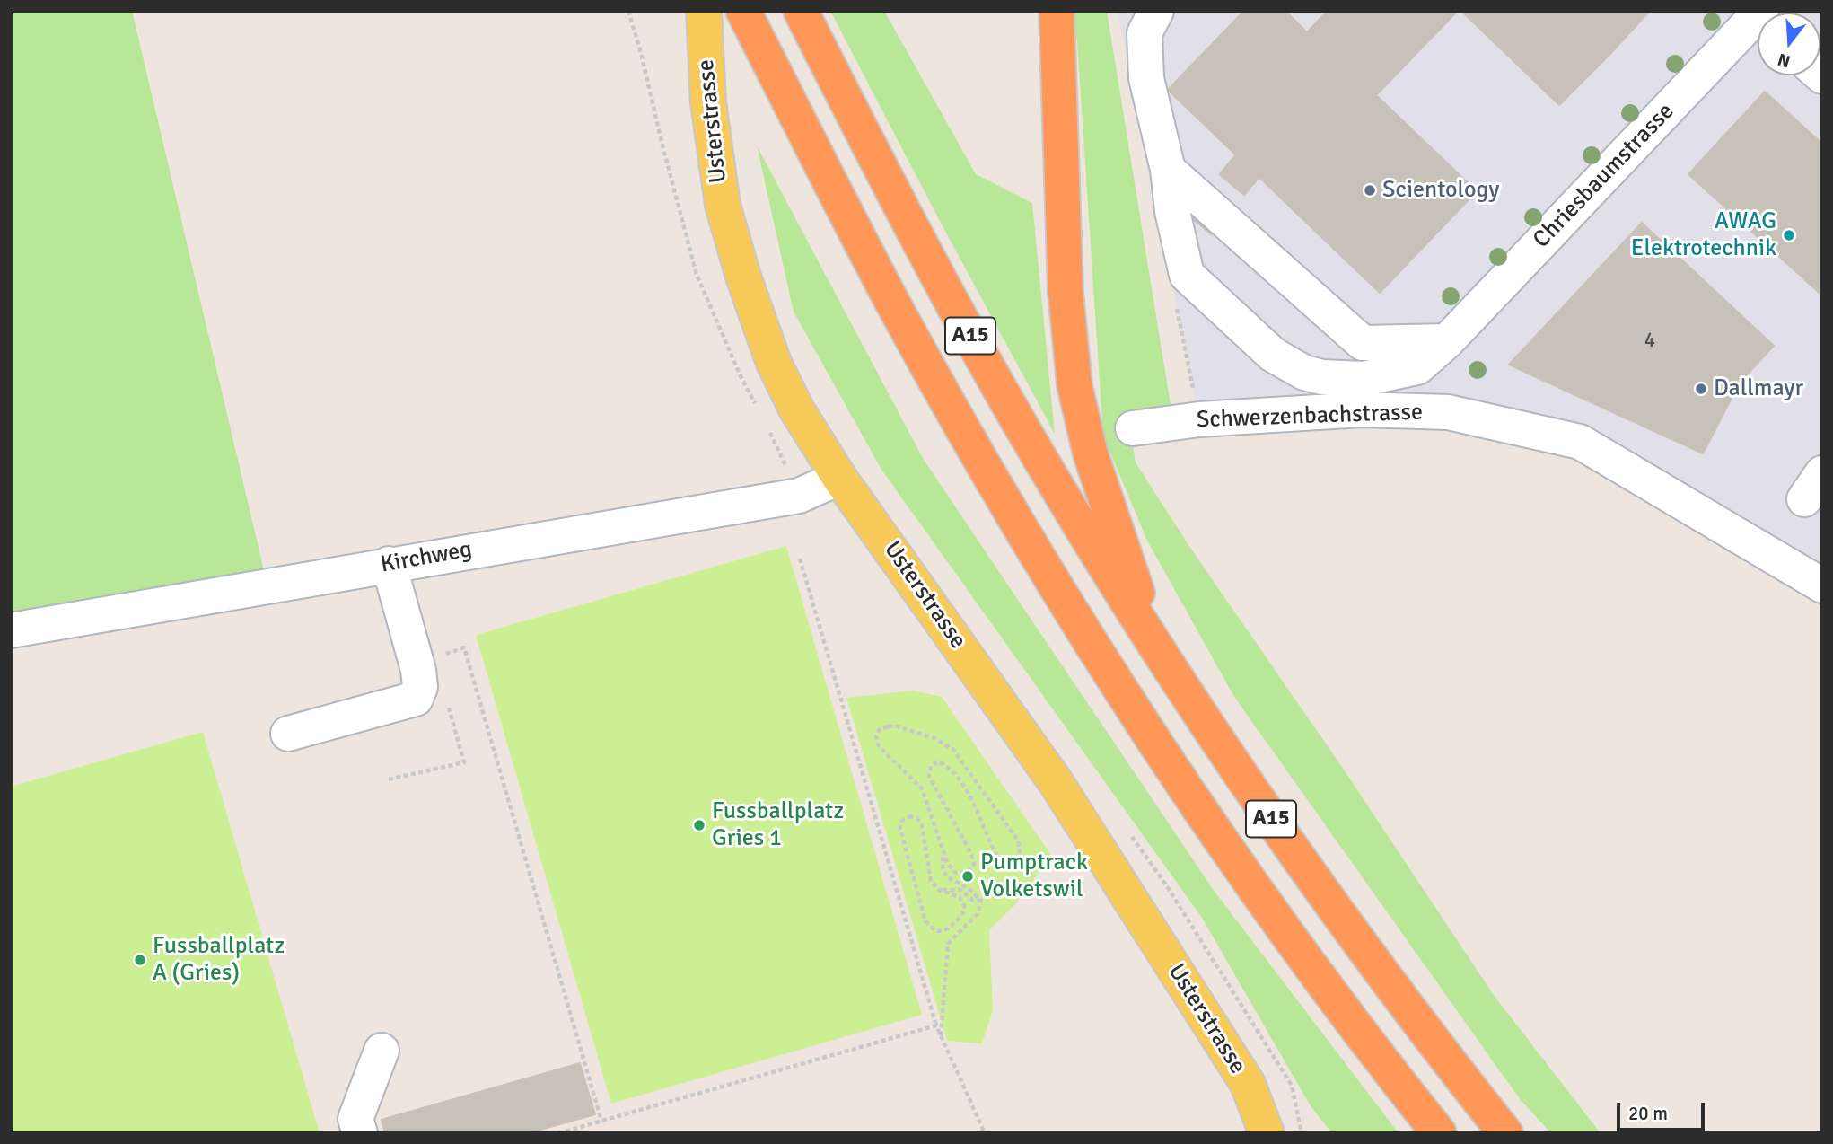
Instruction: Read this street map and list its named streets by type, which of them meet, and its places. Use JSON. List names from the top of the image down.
{
  "streets": {
    "highway": ["A15"],
    "main road": ["Usterstrasse"],
    "street": ["Chriesbaumstrasse", "Schwerzenbachstrasse", "Kirchweg"]
  },
  "crossings": [
    ["Usterstrasse", "Kirchweg"]
  ],
  "places": [
    "Scientology",
    "AWAG Elektrotechnik",
    "Dallmayr",
    "Fussballplatz Gries 1",
    "Pumptrack Volketswil",
    "Fussballplatz A (Gries)"
  ],
  "house_numbers": ["4"],
  "scale_bar": "20 m",
  "north": "bottom"
}
